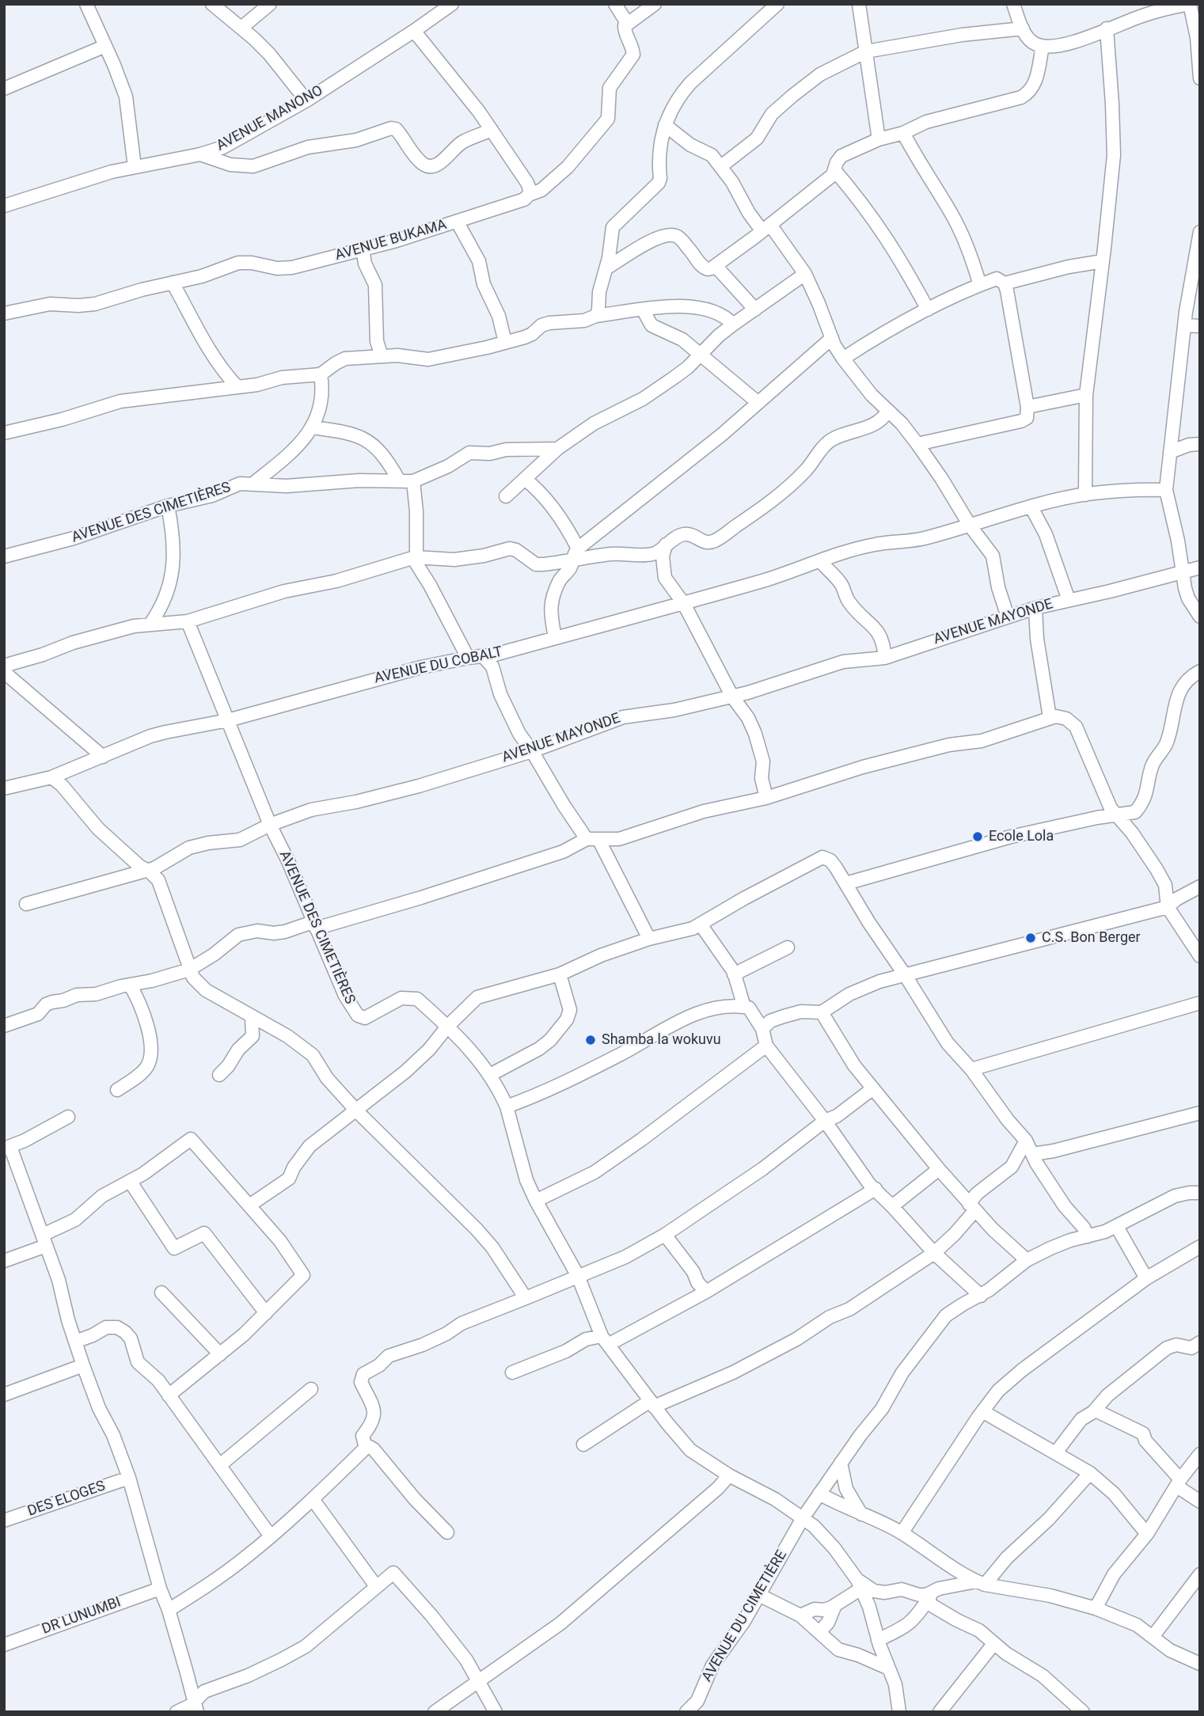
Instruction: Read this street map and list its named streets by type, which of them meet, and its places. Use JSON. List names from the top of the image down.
{
  "streets": {
    "street": [
      "AVENUE MANONO",
      "AVENUE BUKAMA",
      "AVENUE DES CIMETIÈRES",
      "AVENUE MAYONDE",
      "AVENUE DU COBALT",
      "DES ELOGES",
      "DR LUNUMBI",
      "AVENUE DU CIMETIÈRE"
    ]
  },
  "crossings": [
    ["AVENUE DES CIMETIÈRES", "AVENUE MAYONDE"],
    ["AVENUE DES CIMETIÈRES", "AVENUE DU COBALT"],
    ["AVENUE DES CIMETIÈRES", "AVENUE DU CIMETIÈRE"]
  ],
  "places": ["Ecole Lola", "C.S. Bon Berger", "Shamba la wokuvu"]
}
